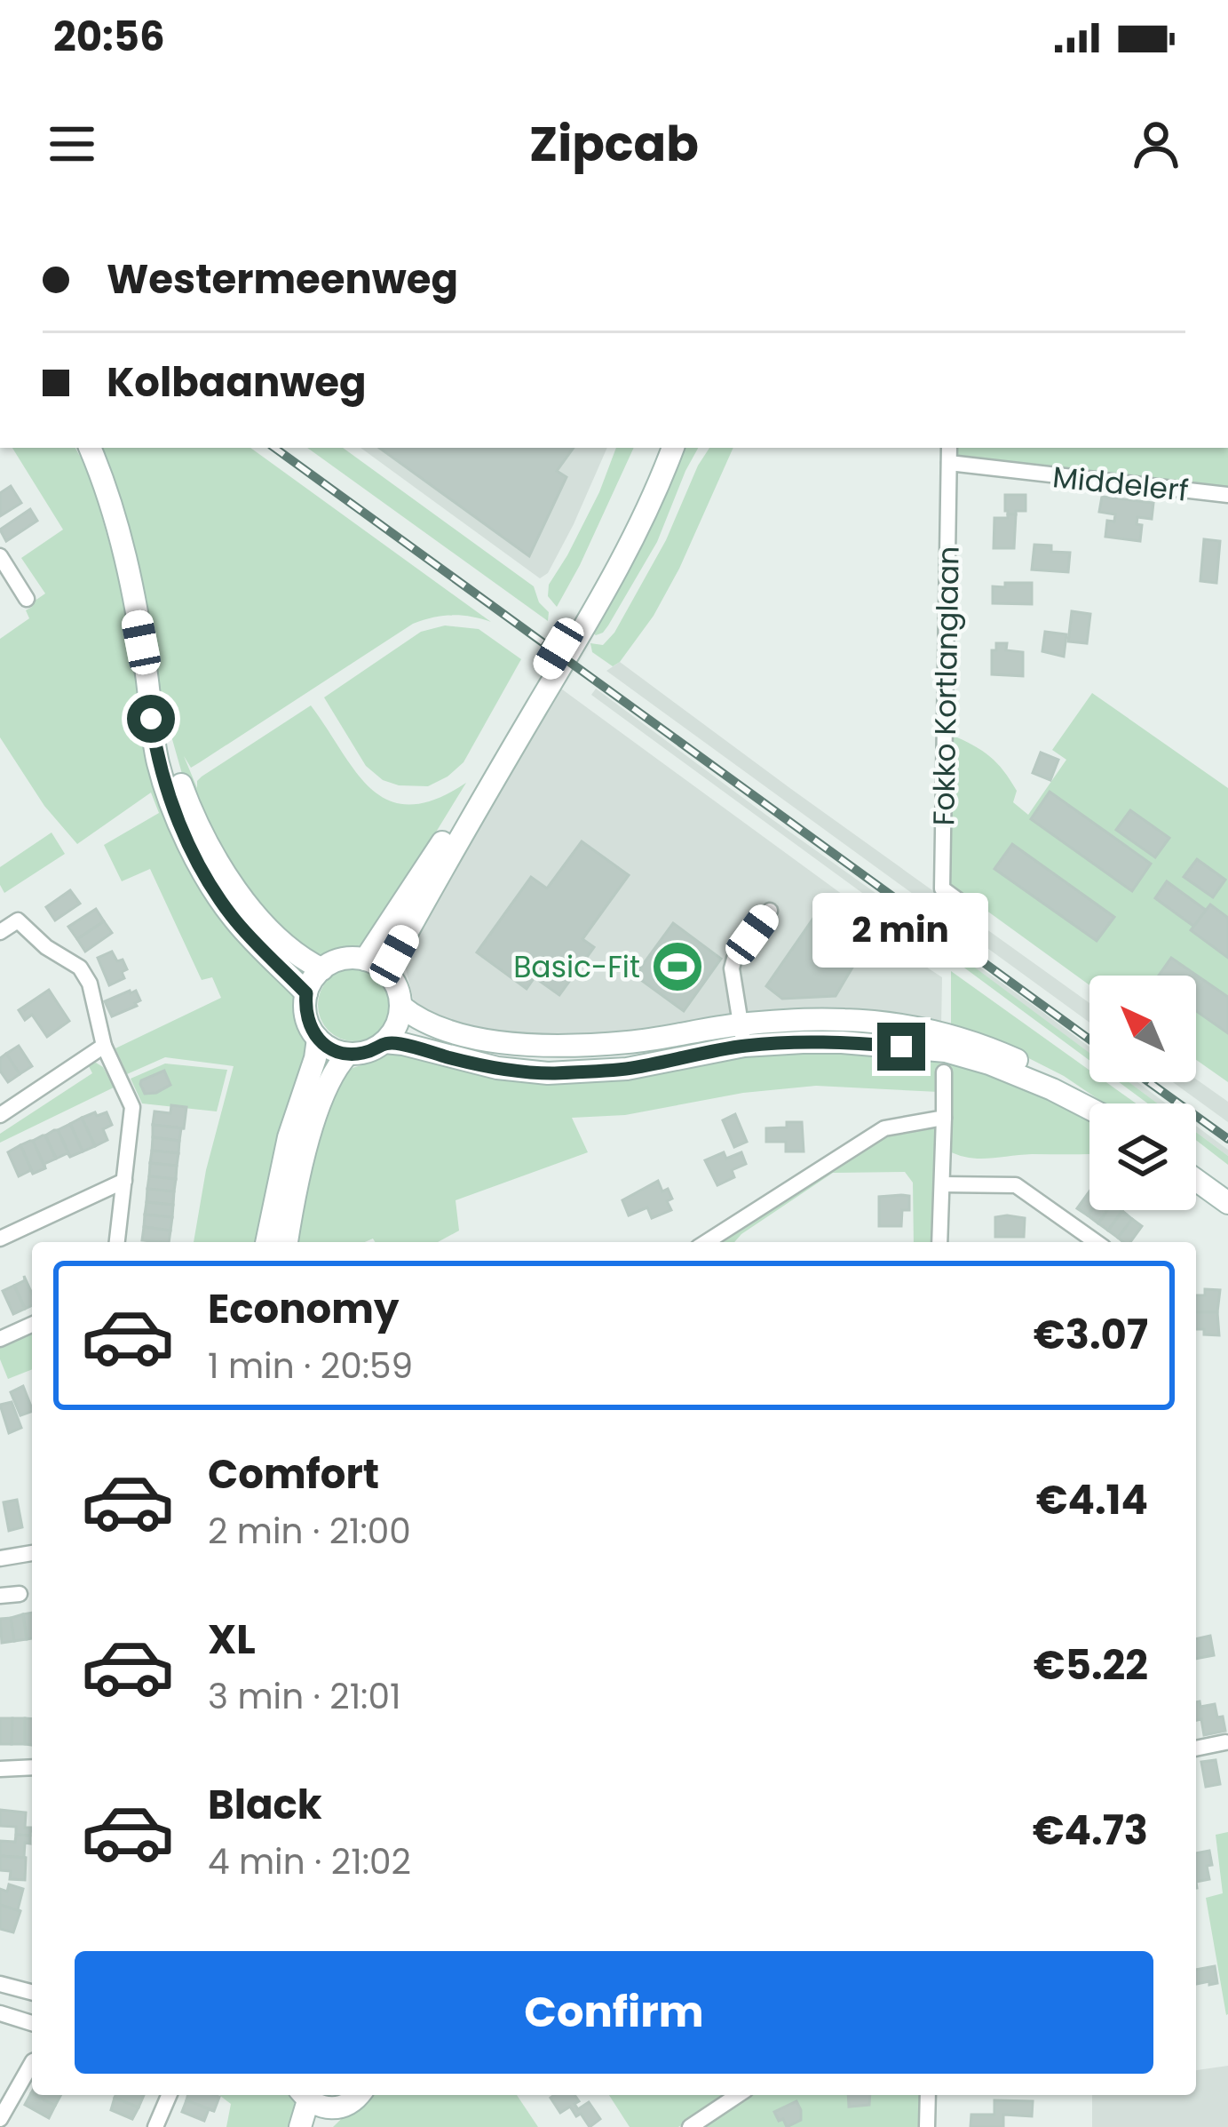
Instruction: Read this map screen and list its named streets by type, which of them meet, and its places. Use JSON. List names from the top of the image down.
{
  "streets": {
    "street": ["Middelerf", "Fokko Kortlanglaan"]
  },
  "crossings": [
    ["Middelerf", "Fokko Kortlanglaan"]
  ],
  "places": {
    "sports": ["Basic-Fit"]
  },
  "north": "top left",
  "page": {
    "status": "20:56",
    "header": "Zipcab",
    "banner": ["Westermeenweg", "Kolbaanweg"],
    "bubble": "2 min",
    "list": [
      {
        "name": "Economy",
        "note": "1 min · 20:59",
        "value": "€3.07"
      },
      {
        "name": "Comfort",
        "note": "2 min · 21:00",
        "value": "€4.14"
      },
      {
        "name": "XL",
        "note": "3 min · 21:01",
        "value": "€5.22"
      },
      {
        "name": "Black",
        "note": "4 min · 21:02",
        "value": "€4.73"
      }
    ],
    "buttons": "Confirm"
  }
}
